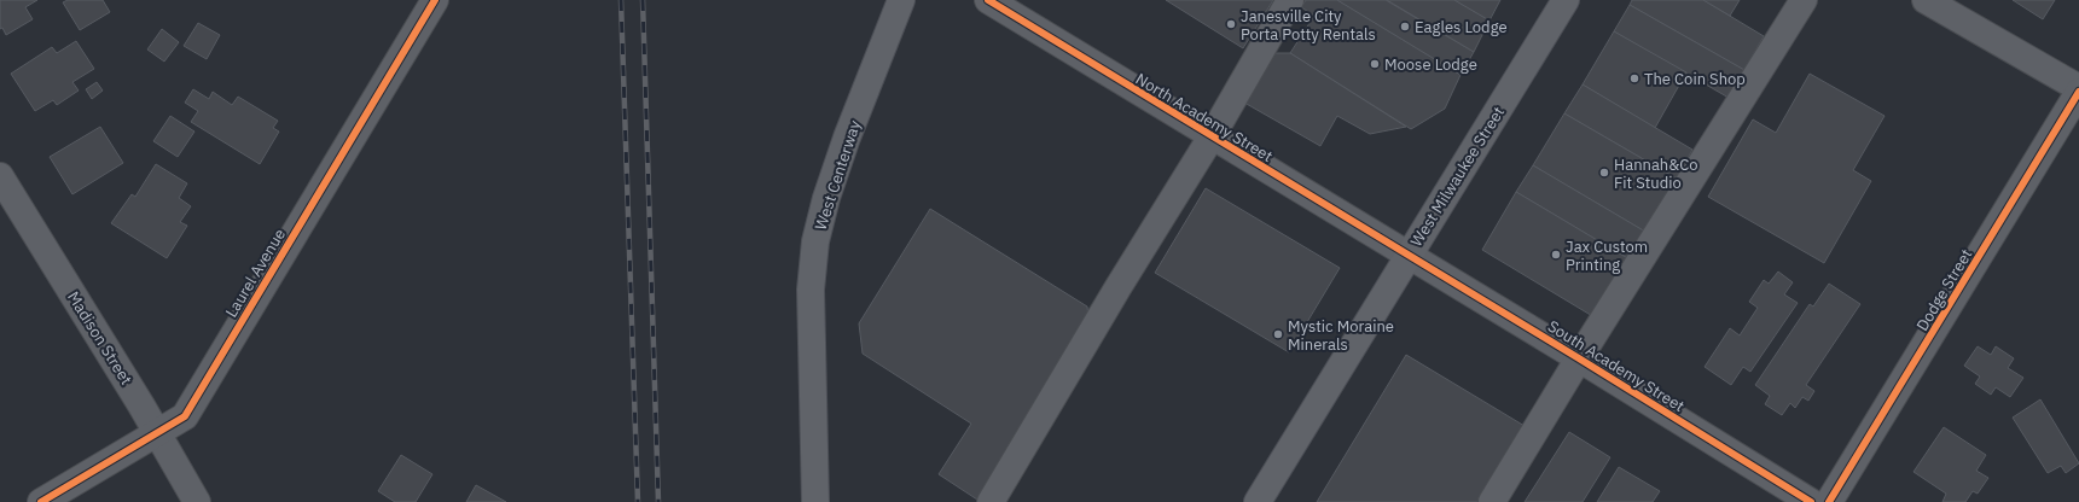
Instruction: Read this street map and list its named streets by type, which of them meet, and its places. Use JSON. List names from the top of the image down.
{
  "streets": {
    "main road": ["West Centerway", "West Milwaukee Street"],
    "street": [
      "North Academy Street",
      "Laurel Avenue",
      "Dodge Street",
      "Madison Street",
      "South Academy Street"
    ]
  },
  "crossings": [
    ["North Academy Street", "West Milwaukee Street"],
    ["North Academy Street", "South Academy Street"],
    ["West Milwaukee Street", "South Academy Street"],
    ["Laurel Avenue", "Madison Street"]
  ],
  "places": [
    "Janesville City Porta Potty Rentals",
    "Eagles Lodge",
    "Moose Lodge",
    "The Coin Shop",
    "Hannah&Co Fit Studio",
    "Jax Custom Printing",
    "Mystic Moraine Minerals"
  ]
}
